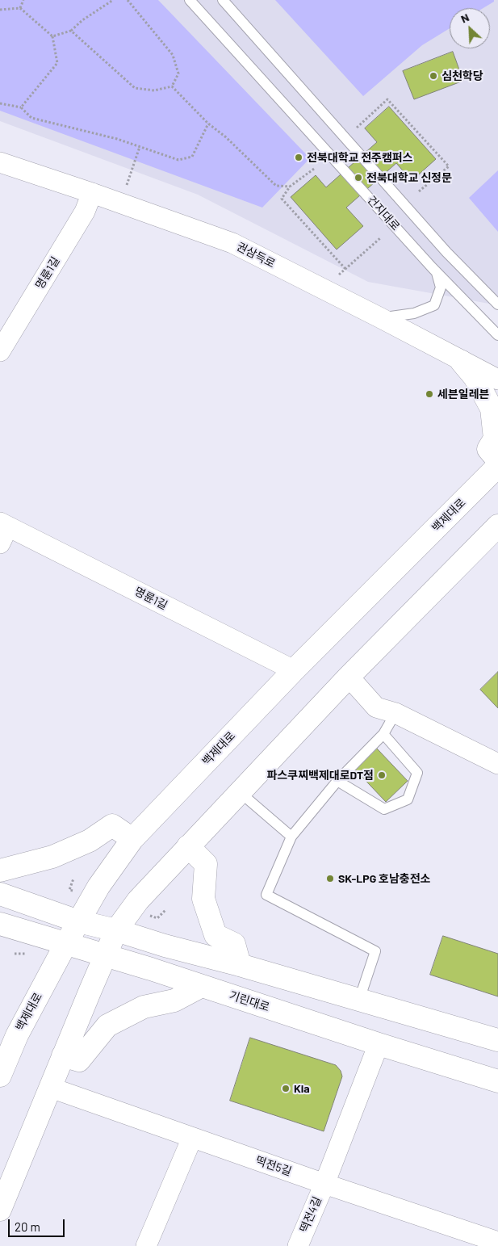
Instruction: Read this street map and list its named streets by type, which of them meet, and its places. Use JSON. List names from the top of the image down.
{
  "streets": {
    "street": [
      "권삼득로",
      "명륜1길",
      "백제대로",
      "기린대로",
      "떡전5길",
      "떡전4길"
    ],
    "lane": ["건지대로"]
  },
  "crossings": [
    ["권삼득로", "명륜1길"],
    ["명륜1길", "백제대로"],
    ["백제대로", "기린대로"],
    ["기린대로", "떡전4길"],
    ["떡전5길", "떡전4길"]
  ],
  "places": [
    "심천학당",
    "전북대학교 전주캠퍼스",
    "전북대학교 신정문",
    "세븐일레븐",
    "파스쿠찌백제대로DT점",
    "SK-LPG 호남충전소",
    "Kia"
  ],
  "scale_bar": "20 m",
  "north": "top left"
}
